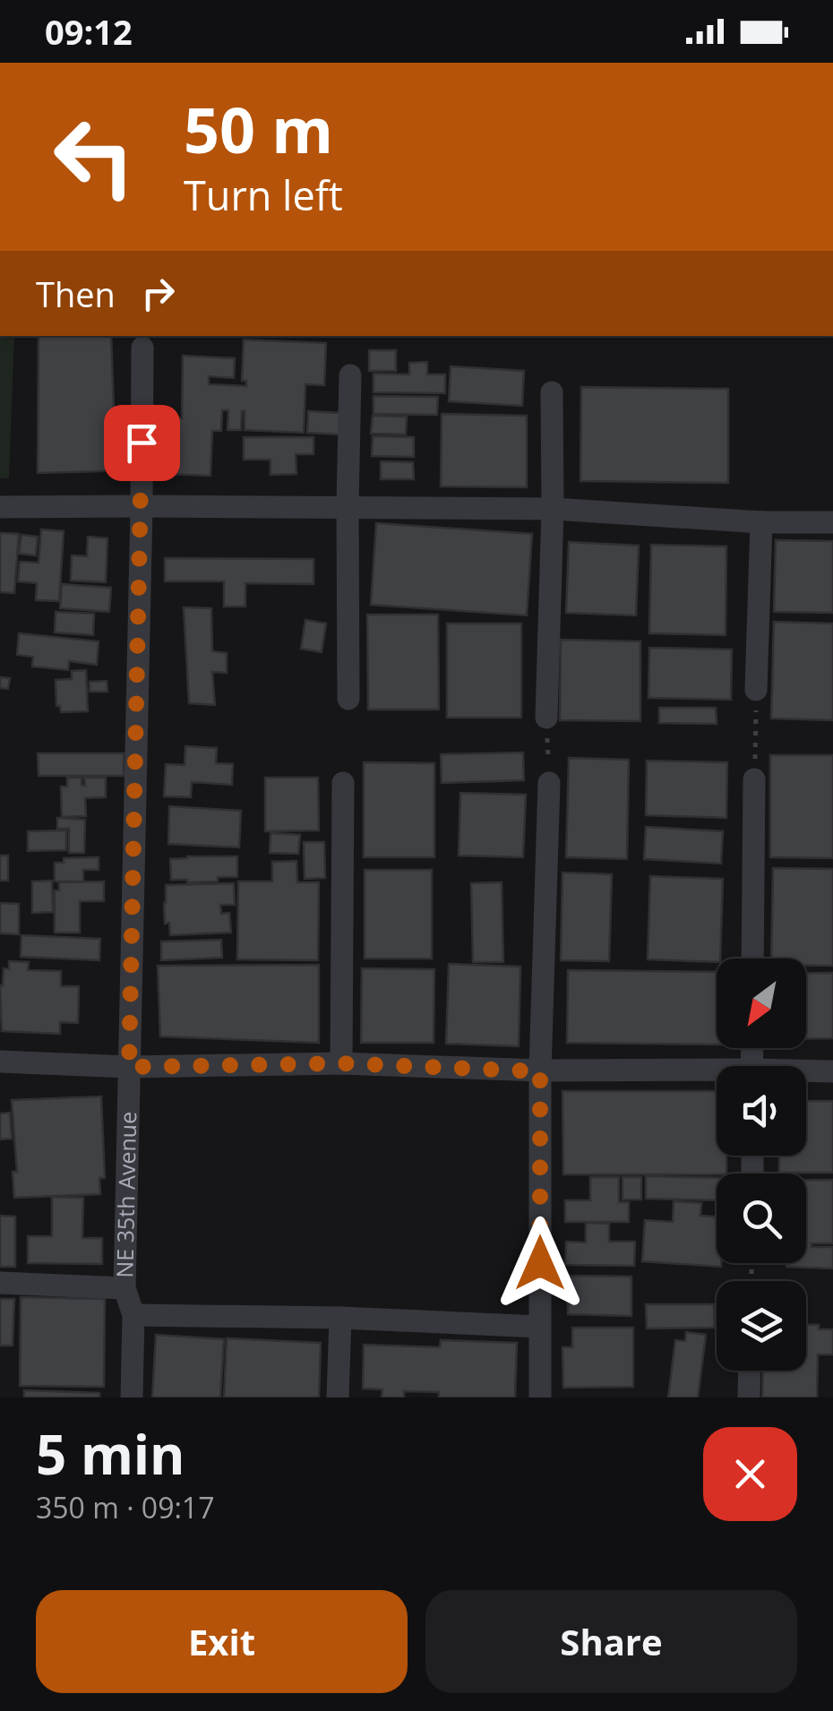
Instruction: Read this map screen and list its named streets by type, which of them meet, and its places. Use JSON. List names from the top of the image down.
{
  "streets": {
    "street": ["NE 35th Avenue"]
  },
  "north": "bottom left",
  "page": {
    "status": "09:12",
    "turn": ["50 m", "Turn left"],
    "then": "Then",
    "heading": ["5 min", "350 m · 09:17"],
    "buttons": ["Exit", "Share"]
  }
}
